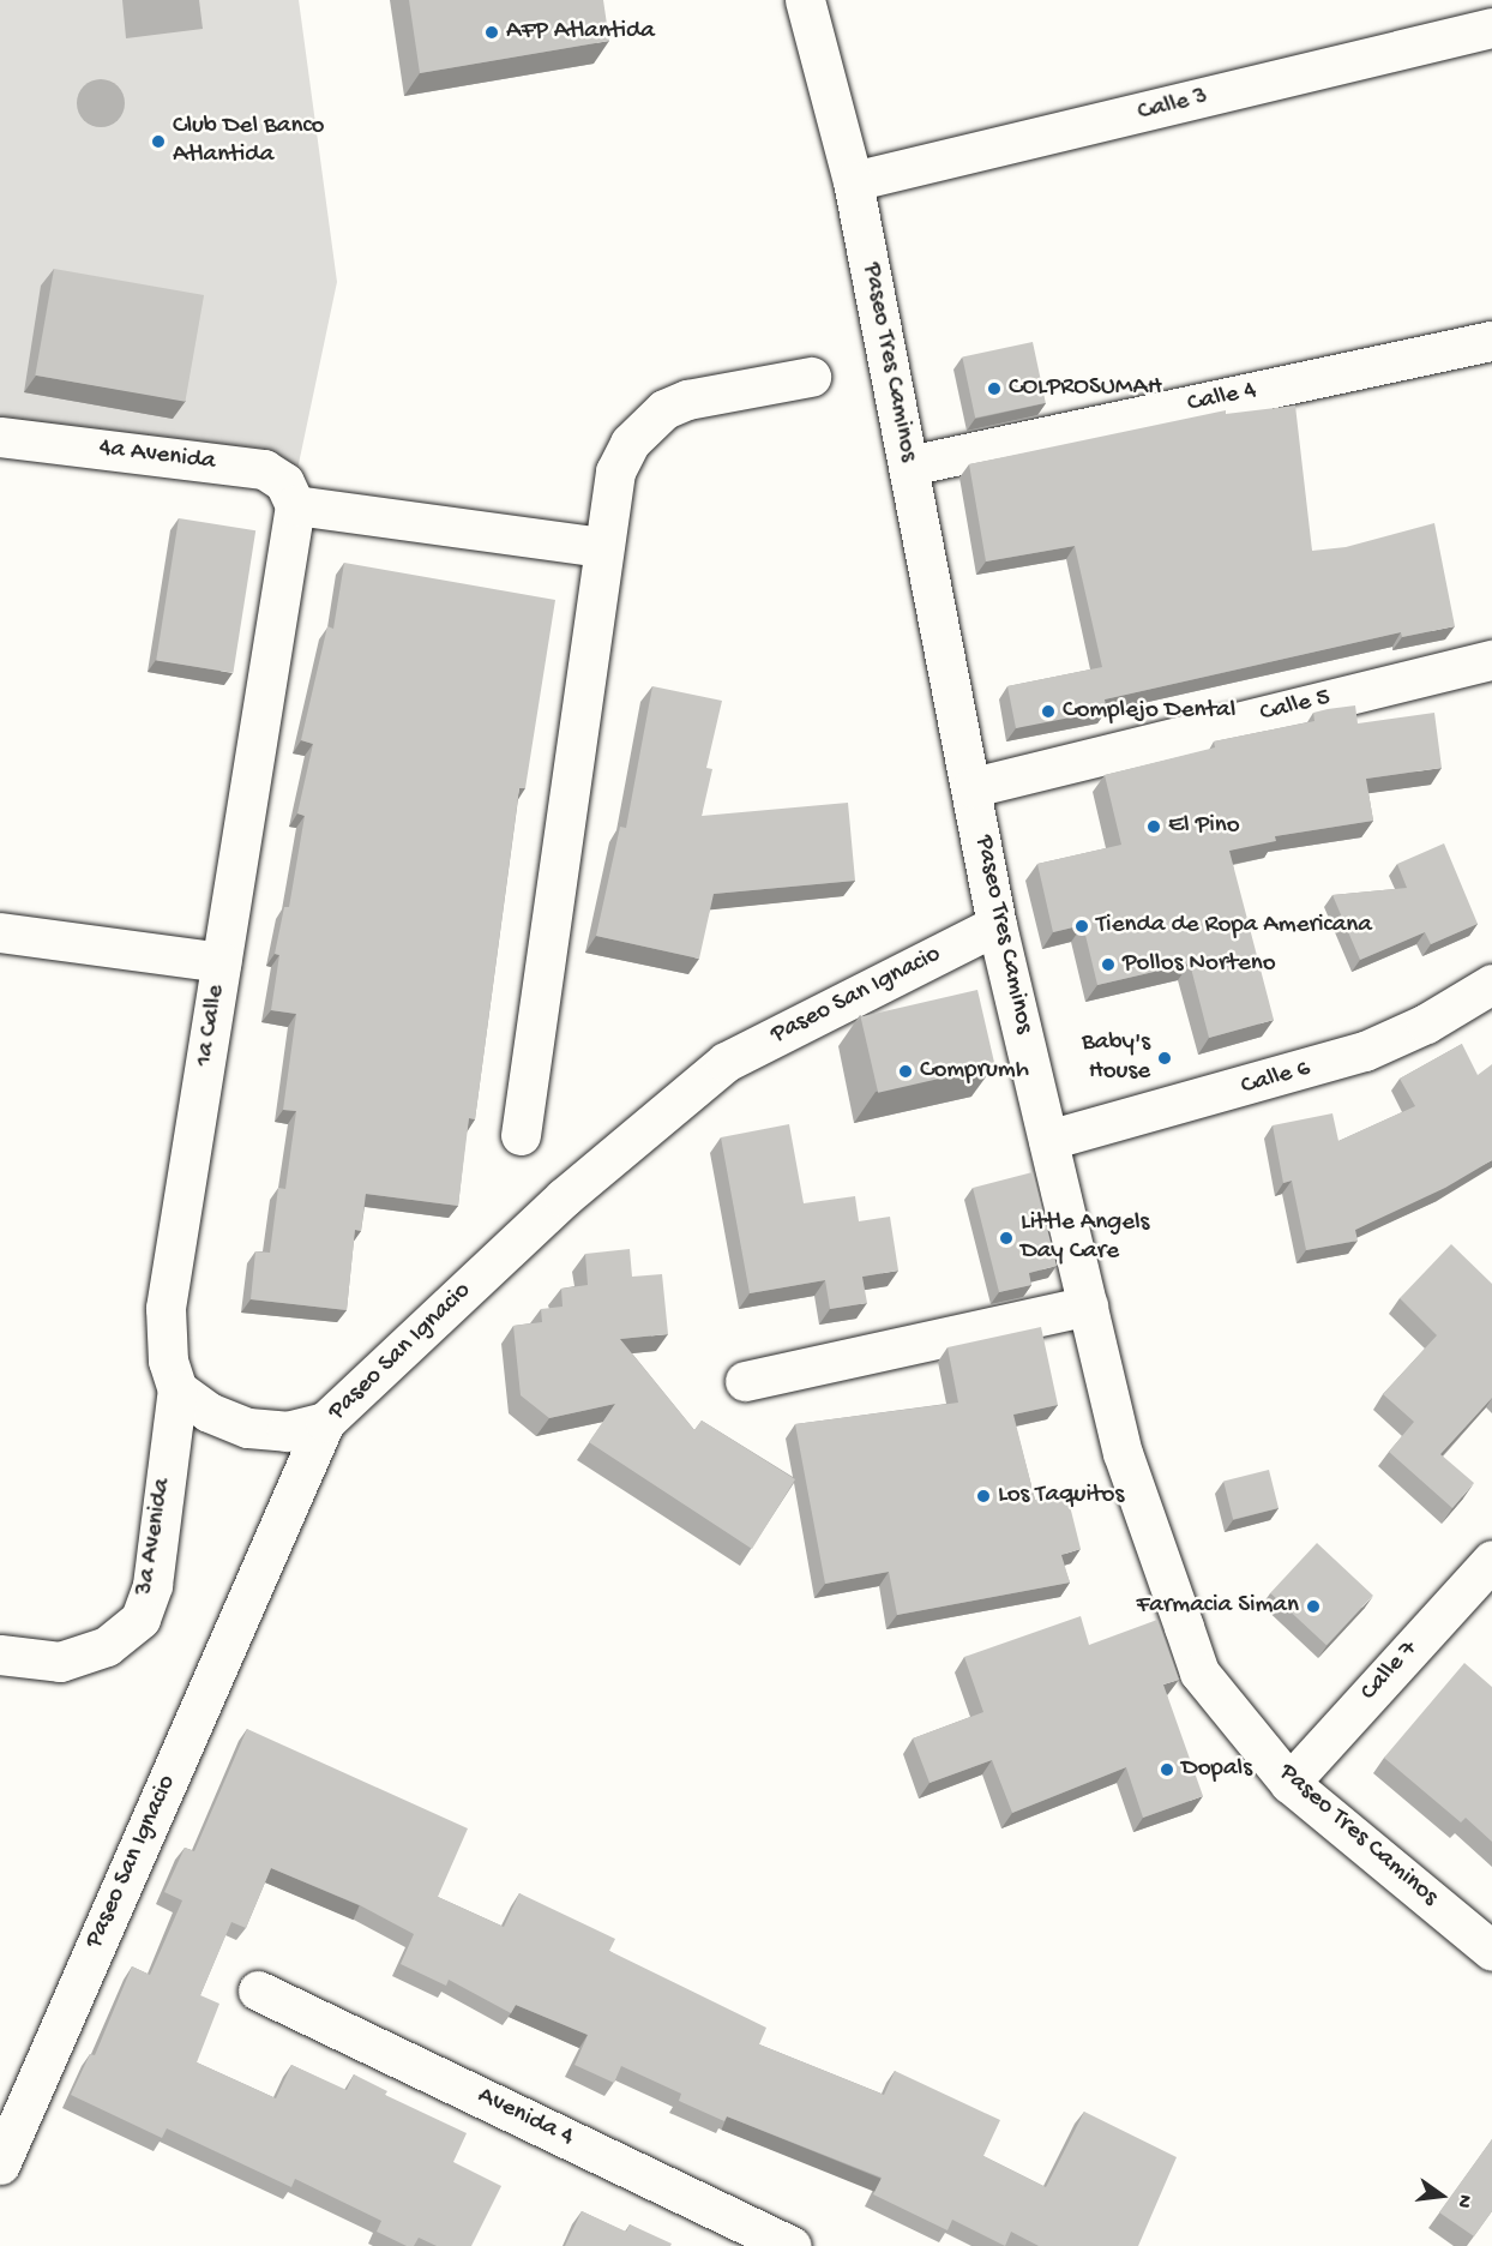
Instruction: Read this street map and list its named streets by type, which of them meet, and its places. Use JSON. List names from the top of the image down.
{
  "streets": {
    "street": [
      "Calle 3",
      "Paseo Tres Caminos",
      "Calle 4",
      "4a Avenida",
      "Calle 5",
      "Paseo San Ignacio",
      "1a Calle",
      "Calle 6",
      "3a Avenida",
      "Calle 7",
      "Avenida 4"
    ]
  },
  "crossings": [
    ["Calle 3", "Paseo Tres Caminos"],
    ["Paseo Tres Caminos", "Calle 4"],
    ["Paseo Tres Caminos", "Calle 5"],
    ["Paseo Tres Caminos", "Paseo San Ignacio"],
    ["Paseo Tres Caminos", "Calle 6"],
    ["Paseo Tres Caminos", "Calle 7"],
    ["4a Avenida", "1a Calle"],
    ["1a Calle", "3a Avenida"]
  ],
  "places": [
    "AFP Atlantida",
    "Club Del Banco Atlantida",
    "COLPROSUMAH",
    "Complejo Dental",
    "El Pino",
    "Tienda de Ropa Americana",
    "Pollos Norteno",
    "Baby's House",
    "Comprumh",
    "Little Angels Day Care",
    "Los Taquitos",
    "Farmacia Siman",
    "Dopals"
  ],
  "north": "right"
}
